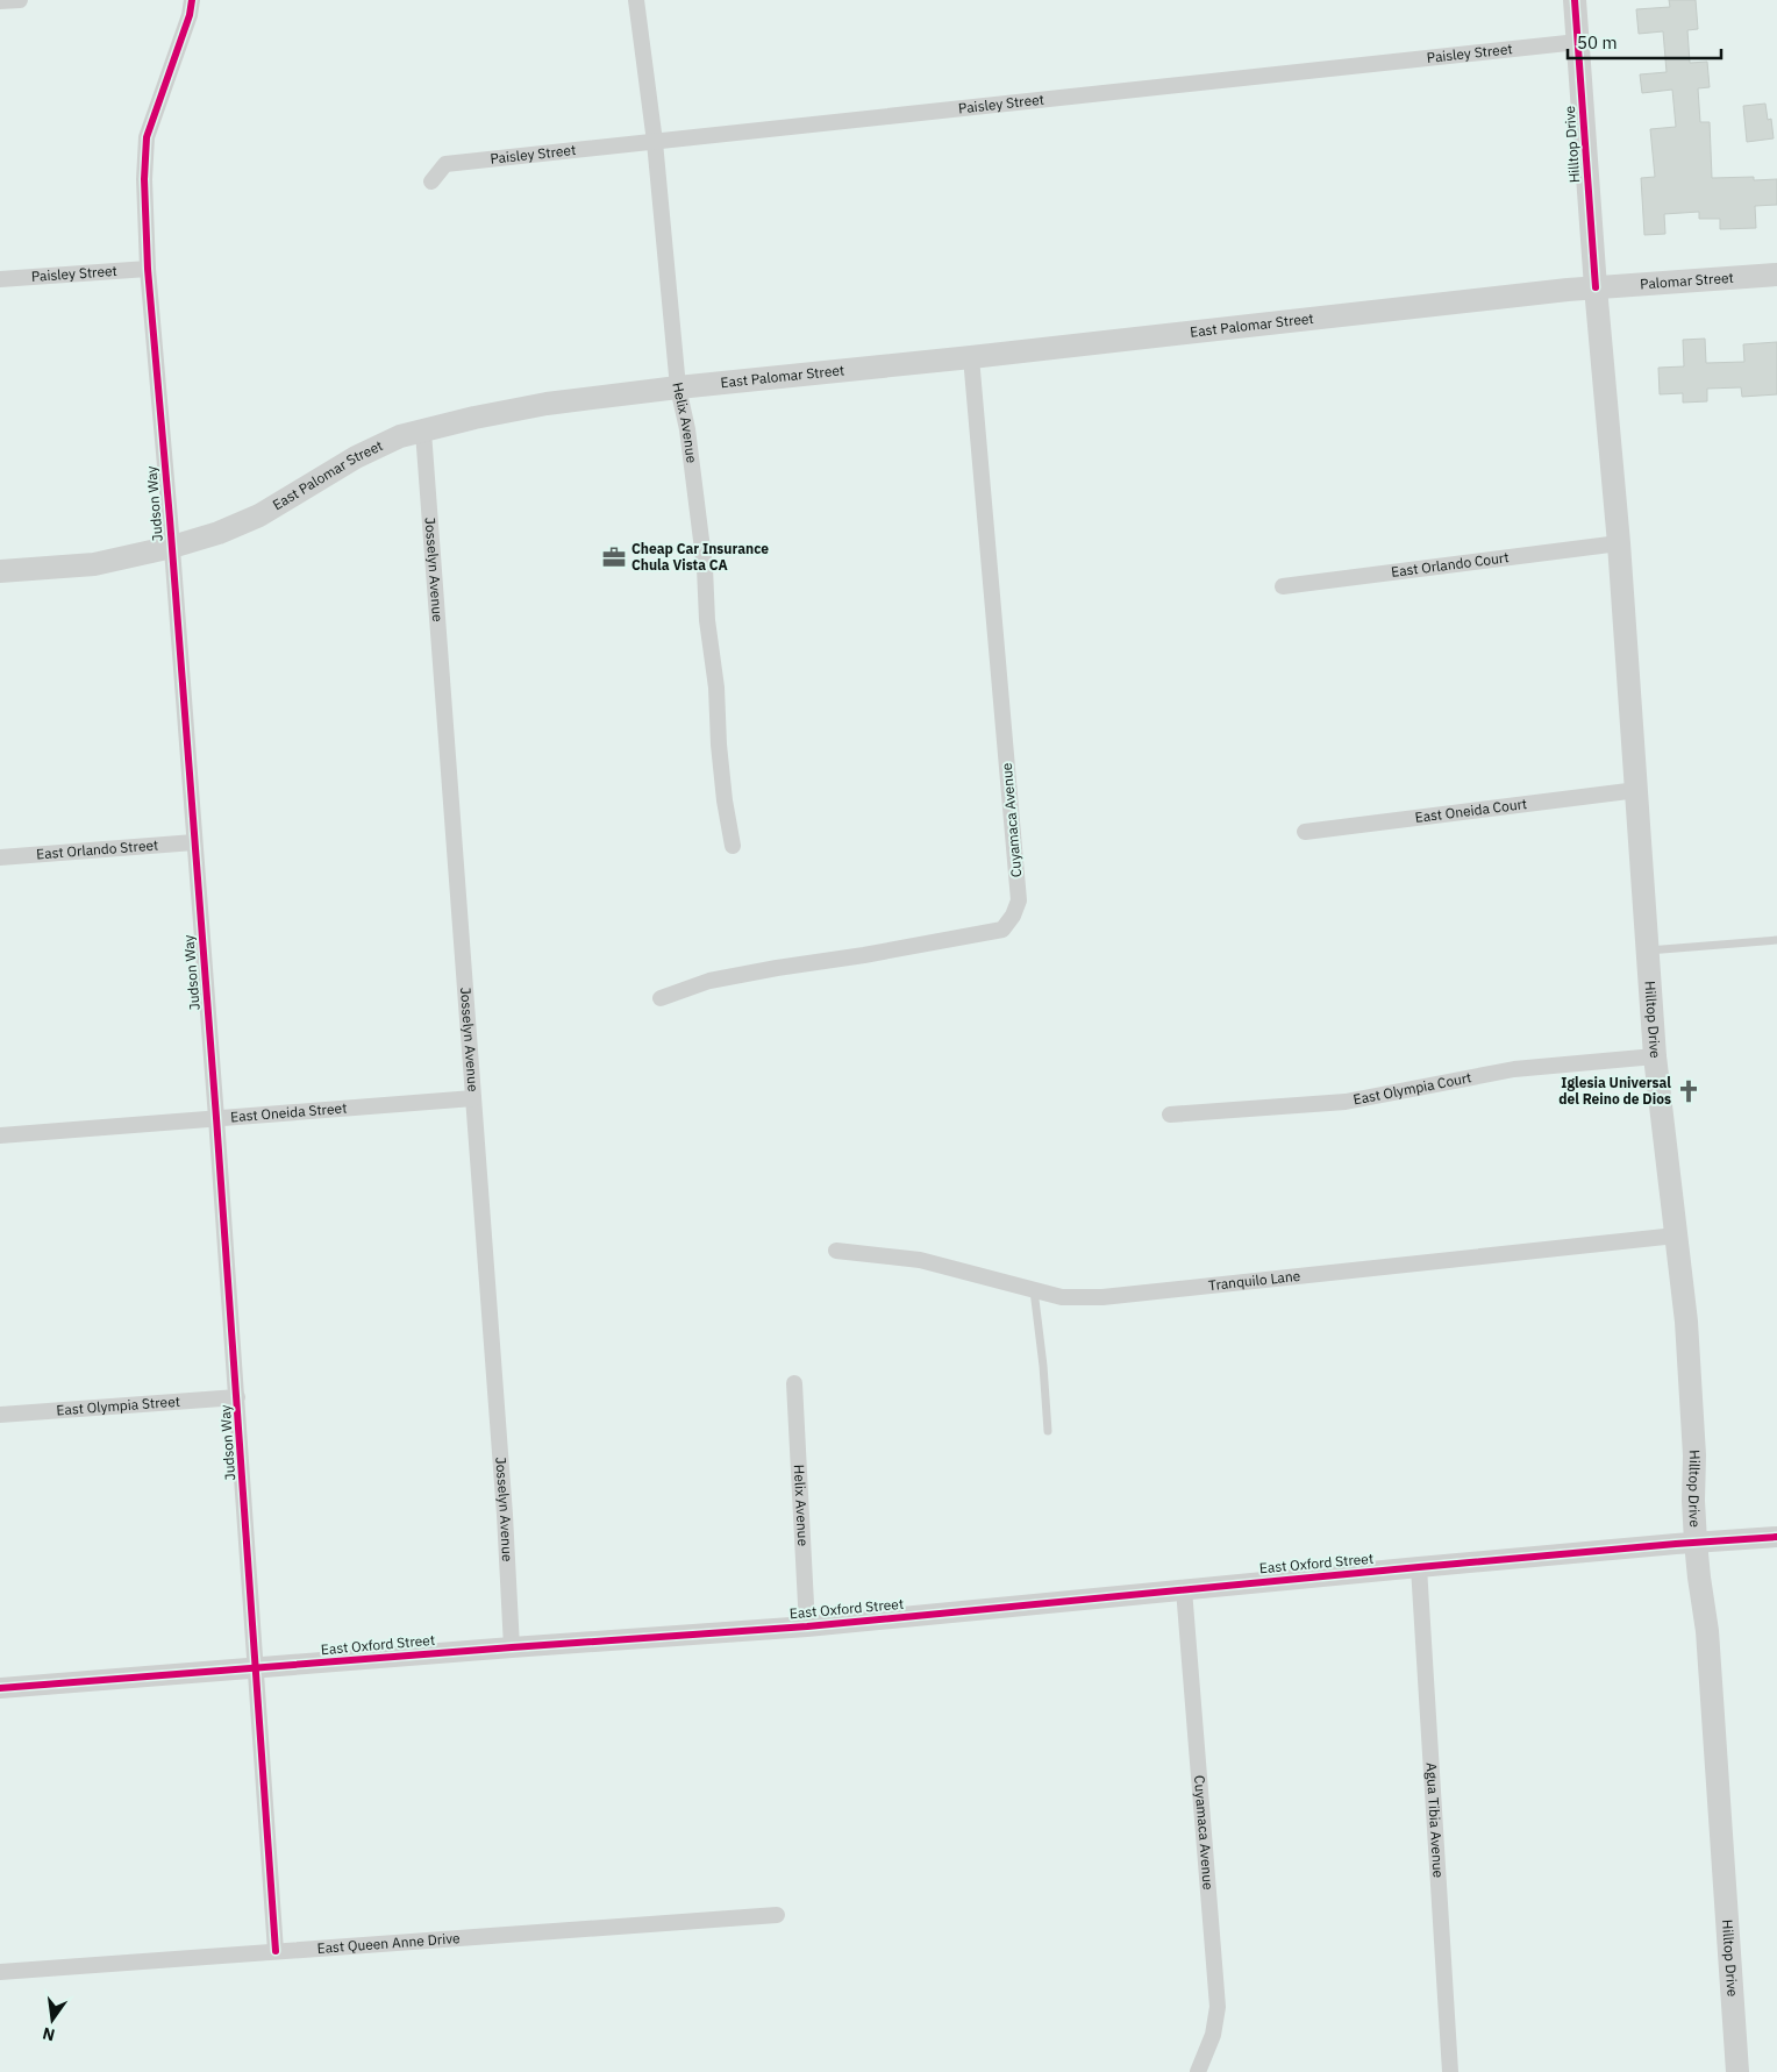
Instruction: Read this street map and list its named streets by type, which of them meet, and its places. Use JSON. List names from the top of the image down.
{
  "streets": {
    "main road": ["Hilltop Drive", "Palomar Street", "East Palomar Street"],
    "street": [
      "Paisley Street",
      "Helix Avenue",
      "Judson Way",
      "East Orlando Court",
      "Josselyn Avenue",
      "East Oneida Court",
      "Cuyamaca Avenue",
      "East Orlando Street",
      "East Olympia Court",
      "East Oneida Street",
      "Tranquilo Lane",
      "East Olympia Street",
      "East Oxford Street",
      "Agua Tibia Avenue",
      "East Queen Anne Drive"
    ]
  },
  "crossings": [
    ["Paisley Street", "Hilltop Drive"],
    ["Paisley Street", "Helix Avenue"],
    ["Paisley Street", "Judson Way"],
    ["Hilltop Drive", "Palomar Street"],
    ["Hilltop Drive", "East Palomar Street"],
    ["Hilltop Drive", "East Orlando Court"],
    ["Hilltop Drive", "East Oneida Court"],
    ["Hilltop Drive", "East Olympia Court"],
    ["Hilltop Drive", "Tranquilo Lane"],
    ["Hilltop Drive", "East Oxford Street"],
    ["Palomar Street", "East Palomar Street"],
    ["East Palomar Street", "Helix Avenue"],
    ["East Palomar Street", "Judson Way"],
    ["East Palomar Street", "Josselyn Avenue"],
    ["East Palomar Street", "Cuyamaca Avenue"],
    ["Helix Avenue", "East Oxford Street"],
    ["Judson Way", "East Orlando Street"],
    ["Judson Way", "East Oneida Street"],
    ["Judson Way", "East Olympia Street"],
    ["Judson Way", "East Oxford Street"],
    ["Judson Way", "East Queen Anne Drive"],
    ["Josselyn Avenue", "East Oneida Street"],
    ["Josselyn Avenue", "East Oxford Street"],
    ["Cuyamaca Avenue", "East Oxford Street"],
    ["East Oxford Street", "Agua Tibia Avenue"]
  ],
  "places": {
    "office": ["Cheap Car Insurance Chula Vista CA"],
    "church": ["Iglesia Universal del Reino de Dios"]
  },
  "scale_bar": "50 m",
  "north": "bottom"
}
